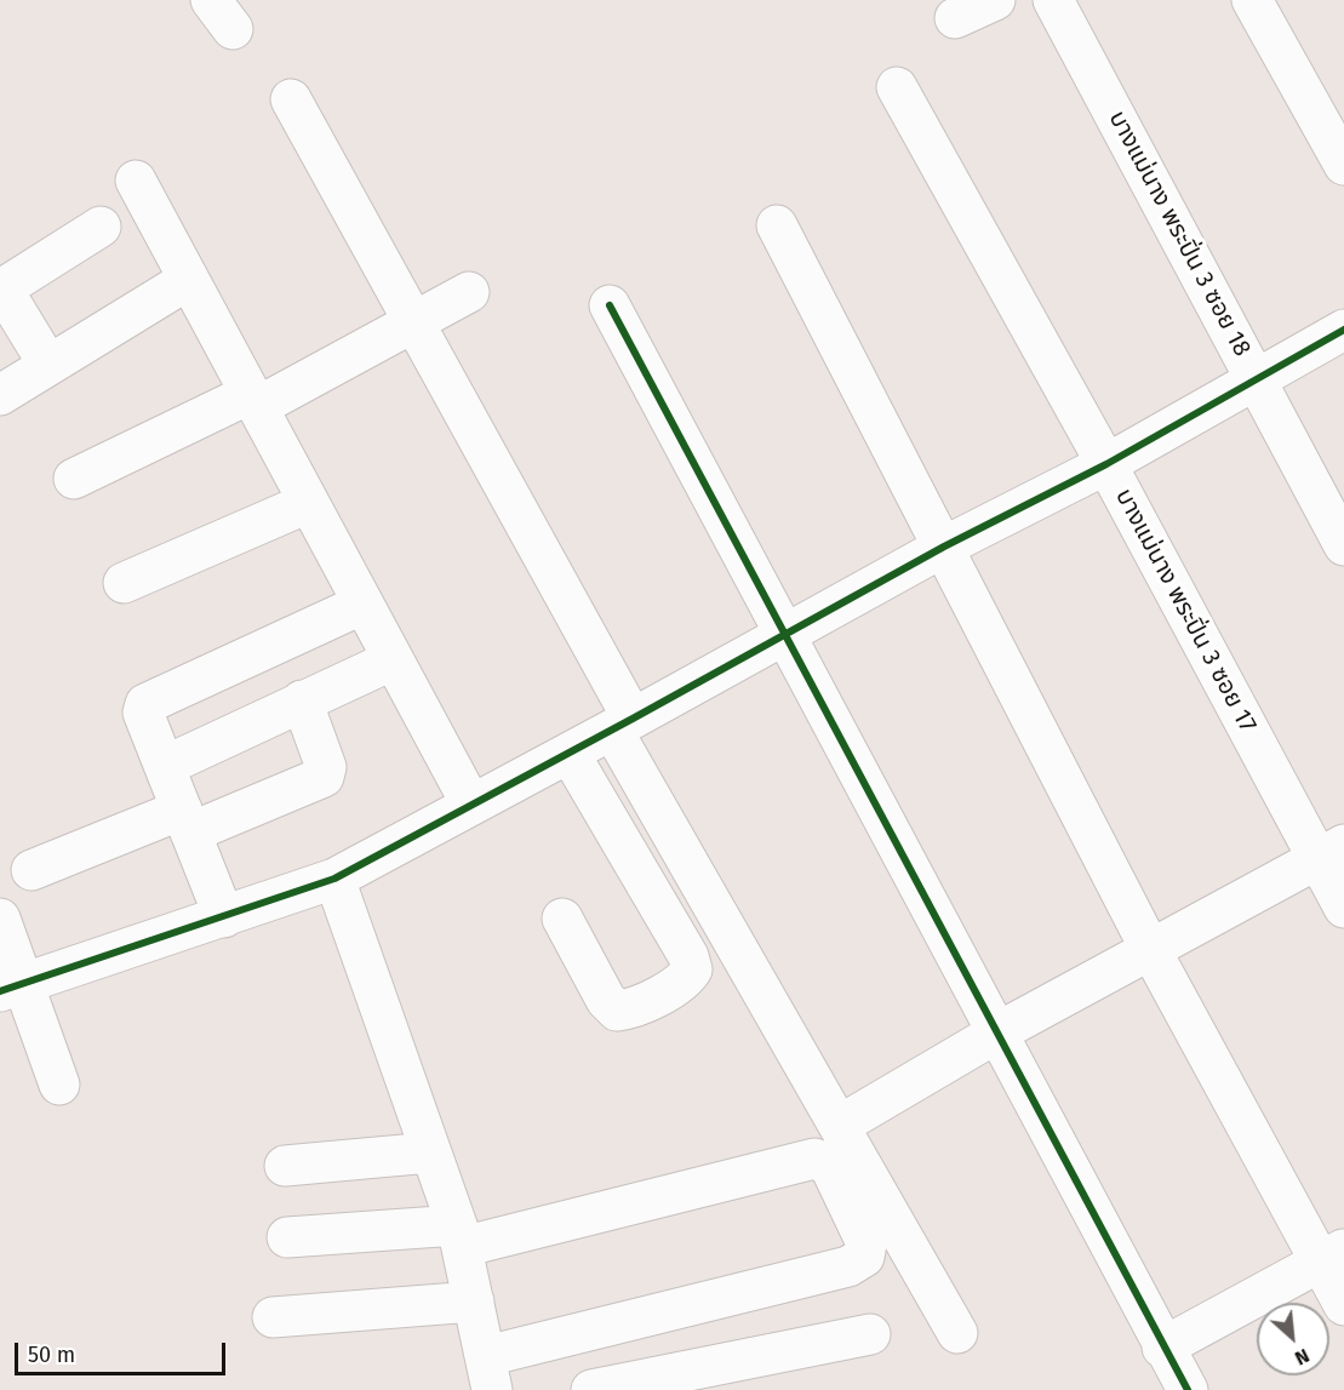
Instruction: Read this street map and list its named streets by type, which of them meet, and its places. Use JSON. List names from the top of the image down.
{
  "streets": {
    "street": ["บางแม่นาง พระปิ่น 3 ซอย 18", "บางแม่นาง พระปิ่น 3 ซอย 17"]
  },
  "scale_bar": "50 m",
  "north": "bottom right"
}
